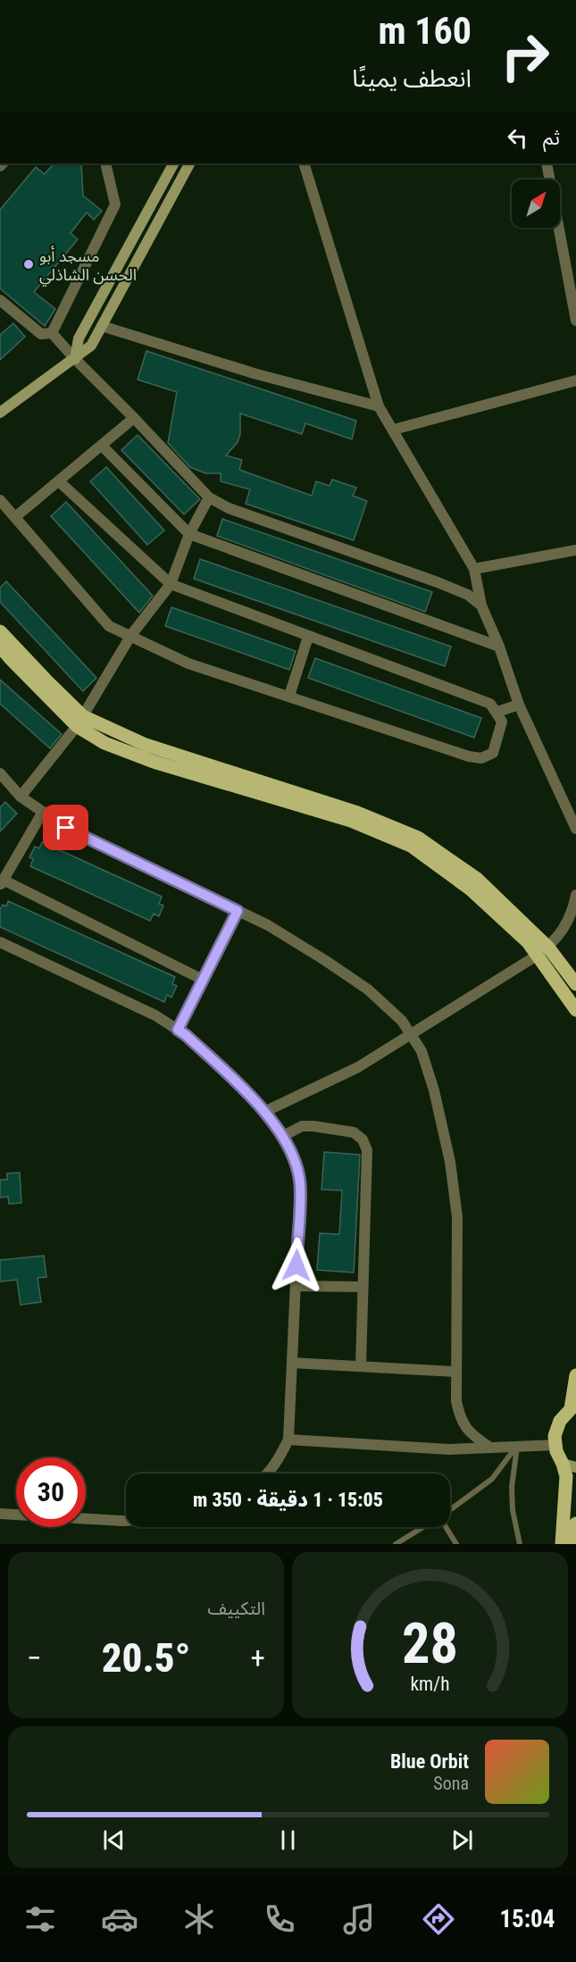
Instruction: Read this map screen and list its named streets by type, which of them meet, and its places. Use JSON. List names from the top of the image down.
{
  "places": ["مسجد أبو الحسن الشاذلي"],
  "north": "top right",
  "page": {
    "turn": ["160 m", "انعطف يمينًا"],
    "then": "ثم",
    "limit": "30",
    "trip": "15:05 · 1 دقيقة · 350 m",
    "tile": "التكييف",
    "heat": ["−", "20.5°", "+"],
    "song": ["Blue Orbit", "Sona"],
    "tabs": "15:04",
    "gauge": ["28", "km/h"]
  }
}
